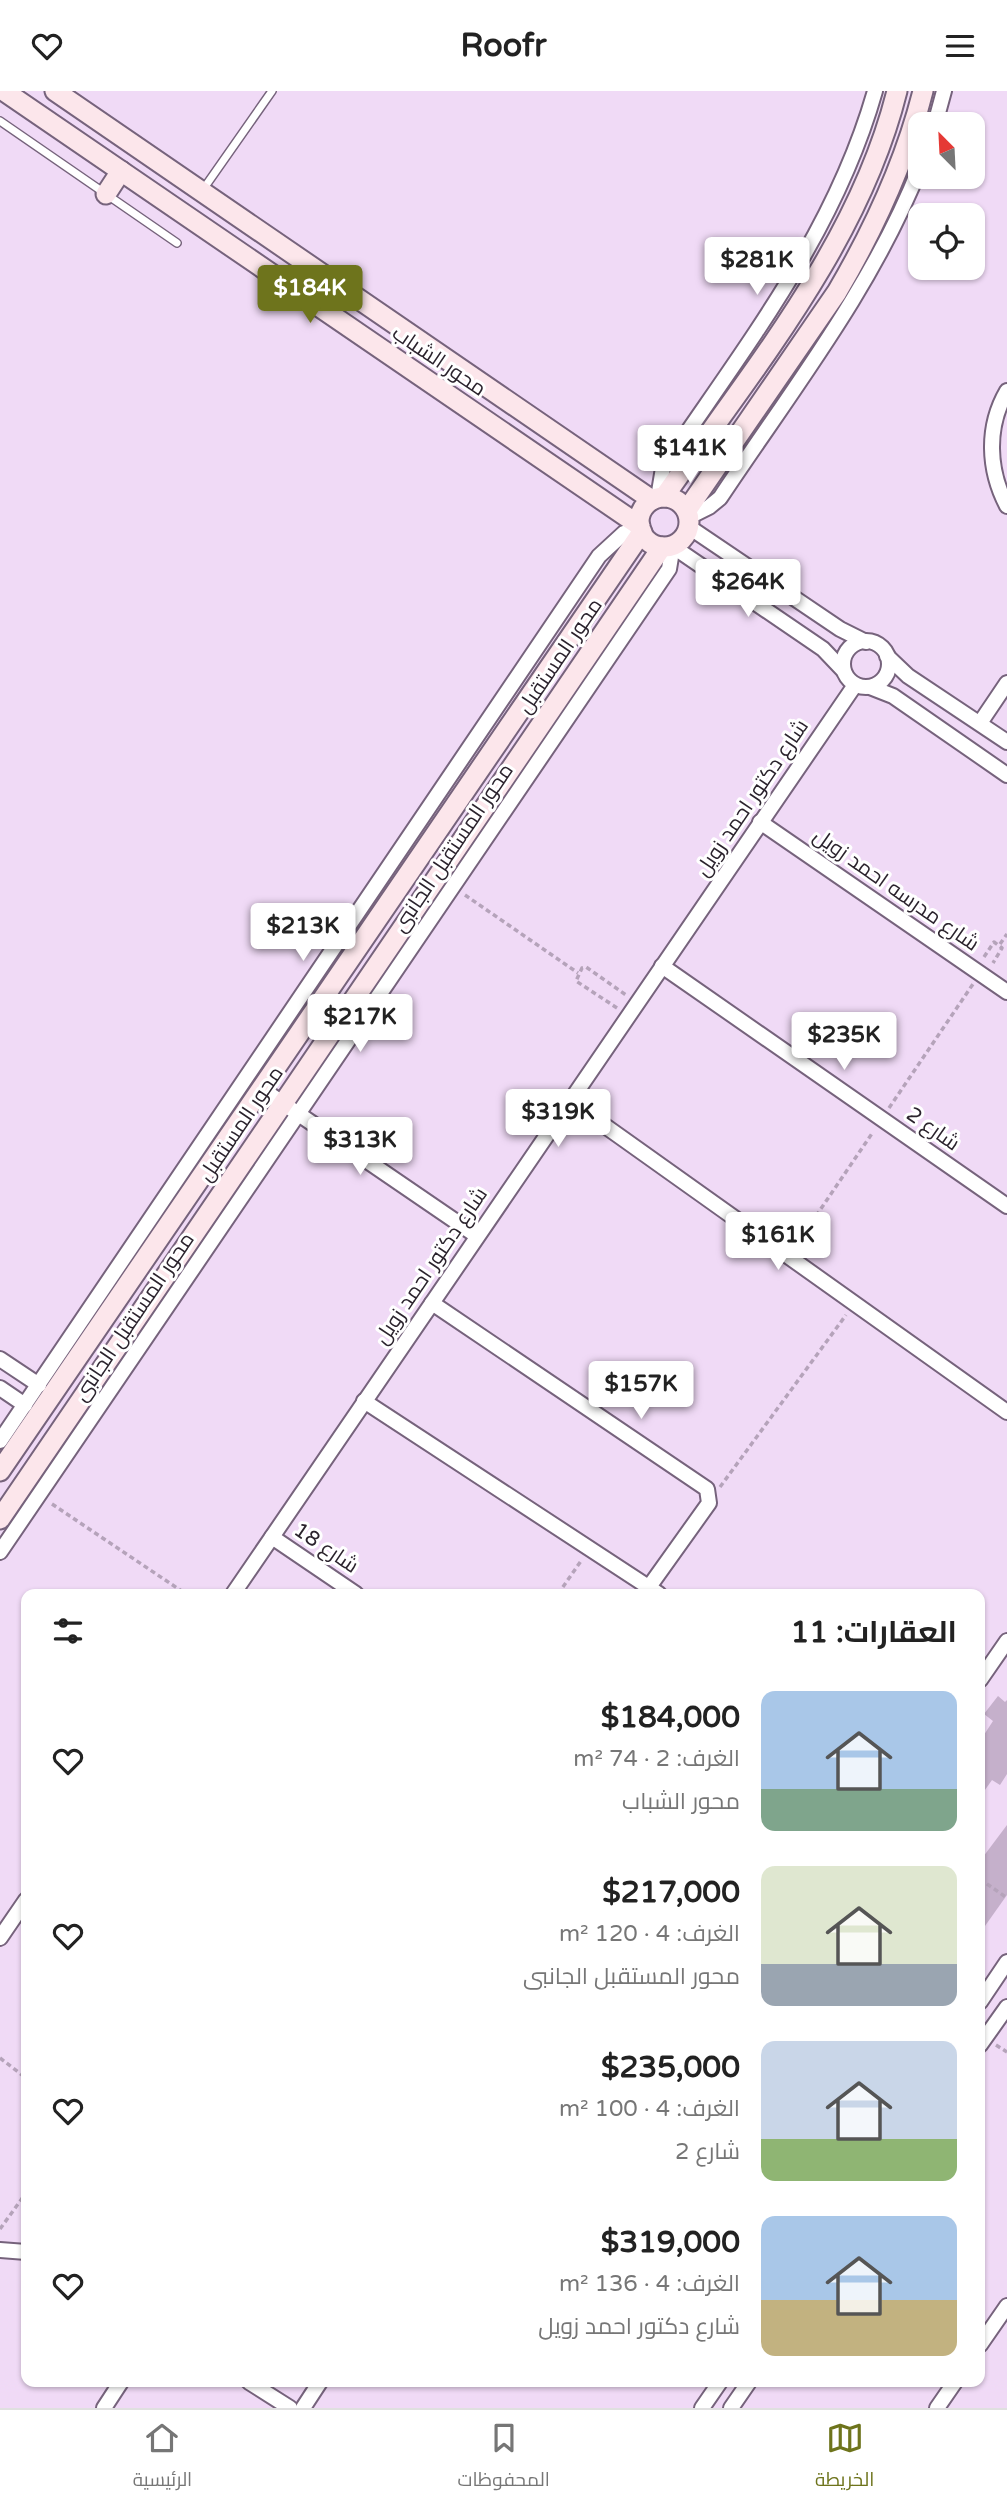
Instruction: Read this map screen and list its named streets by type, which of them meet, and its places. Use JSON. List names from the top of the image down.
{
  "streets": {
    "street": [
      "محور الشباب",
      "محور المستقبل",
      "شارع دكتور احمد زويل",
      "محور المستقبل الجانبى",
      "شارع مدرسه احمد زويل",
      "شارع 2",
      "شارع 18"
    ]
  },
  "crossings": [
    ["محور الشباب", "محور المستقبل"],
    ["محور الشباب", "محور المستقبل الجانبى"],
    ["محور المستقبل", "محور المستقبل الجانبى"],
    ["شارع دكتور احمد زويل", "شارع مدرسه احمد زويل"],
    ["شارع دكتور احمد زويل", "شارع 2"],
    ["شارع دكتور احمد زويل", "شارع 18"]
  ],
  "north": "top left",
  "page": {
    "header": "Roofr",
    "price": [
      "$281K",
      "$184K",
      "$141K",
      "$264K",
      "$213K",
      "$217K",
      "$235K",
      "$319K",
      "$313K",
      "$161K",
      "$157K"
    ],
    "heading": "العقارات: 11",
    "list": [
      {
        "name": "$184,000",
        "note": "الغرف: 2 · 74 m² · محور الشباب"
      },
      {
        "name": "$217,000",
        "note": "الغرف: 4 · 120 m² · محور المستقبل الجانبى"
      },
      {
        "name": "$235,000",
        "note": "الغرف: 4 · 100 m² · شارع 2"
      },
      {
        "name": "$319,000",
        "note": "الغرف: 4 · 136 m² · شارع دكتور احمد زويل"
      }
    ],
    "tabs": ["الخريطة", "المحفوظات", "الرئيسية"]
  }
}
